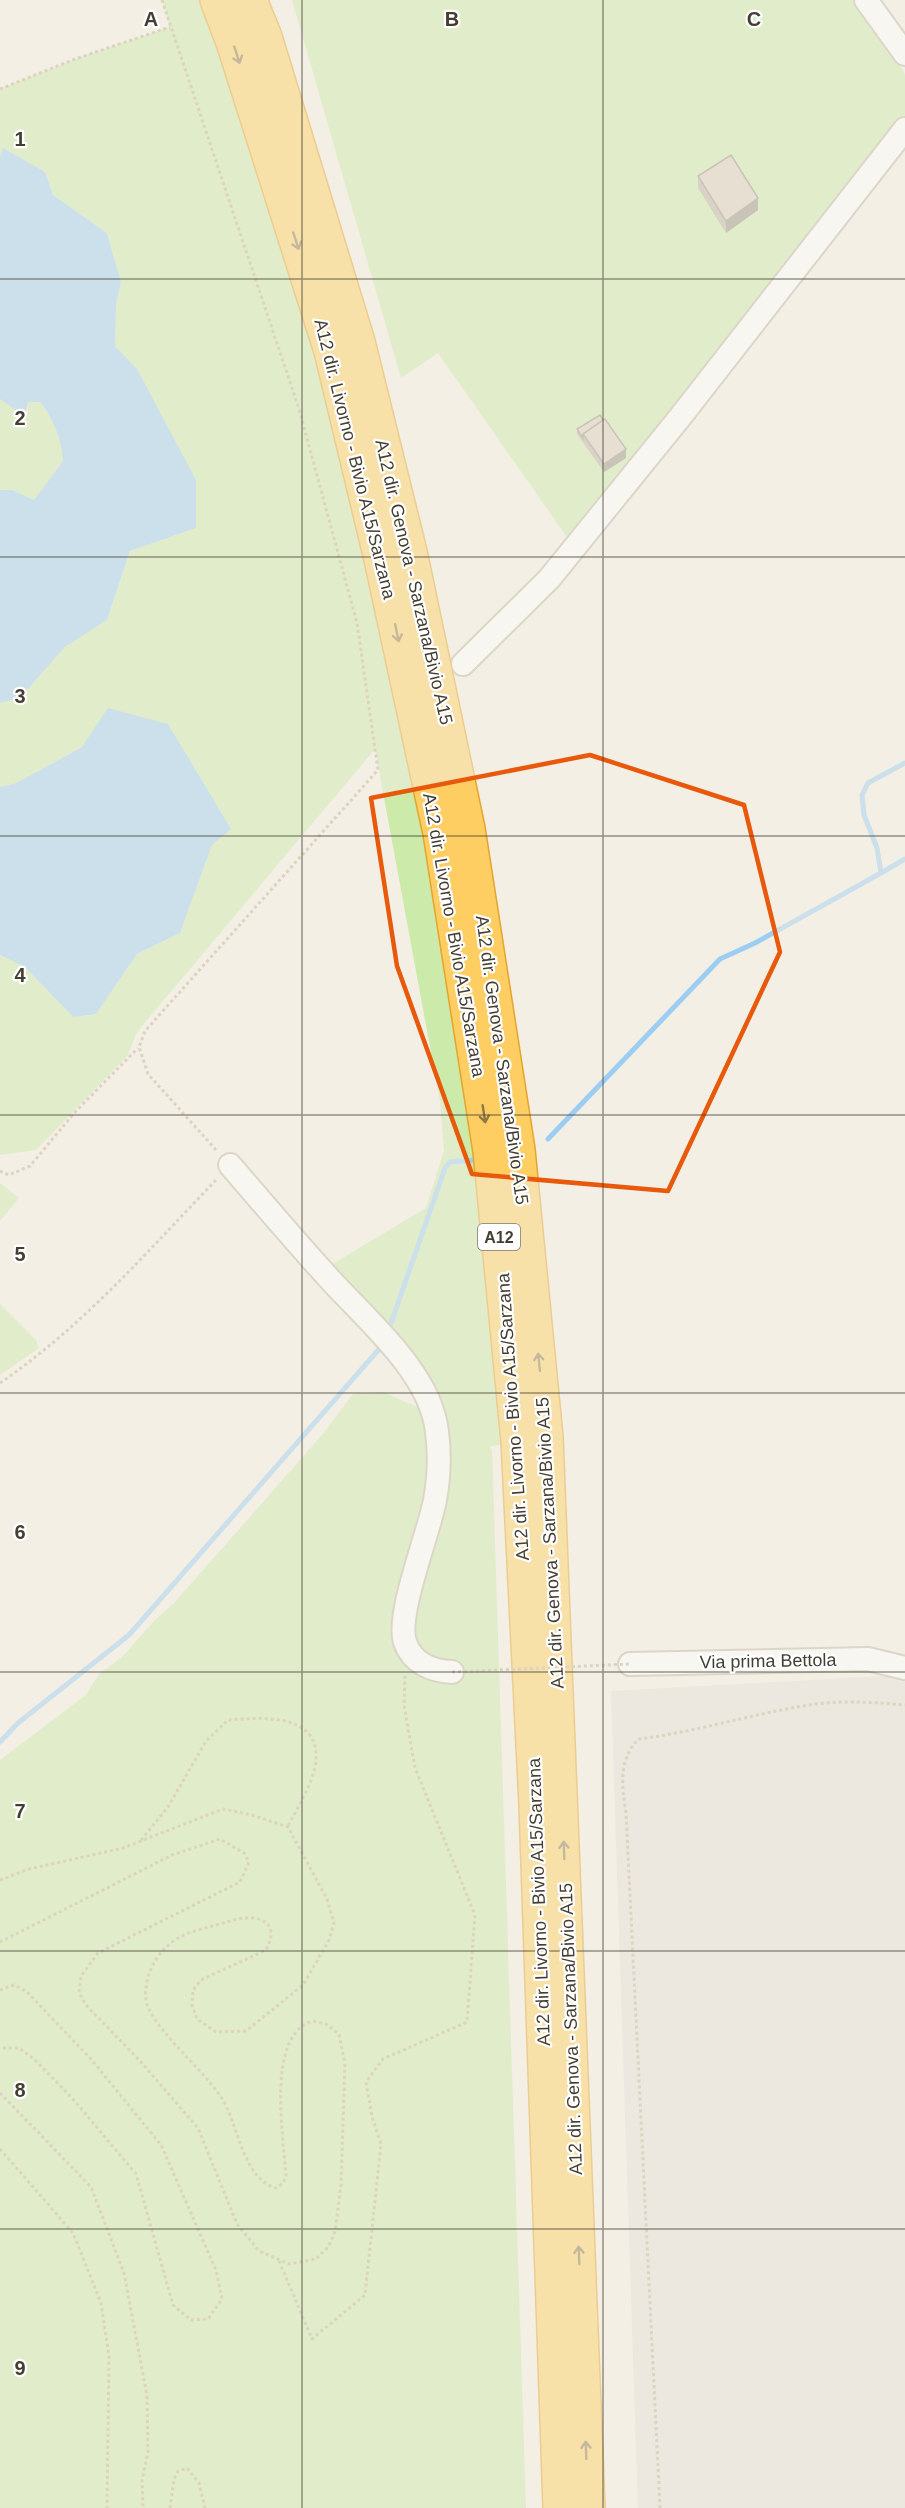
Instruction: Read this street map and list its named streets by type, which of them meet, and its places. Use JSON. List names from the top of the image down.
{
  "streets": {
    "highway": ["A12 dir. Livorno - Bivio A15/Sarzana", "A12 dir. Genova - Sarzana/Bivio A15", "A12"],
    "street": ["Via prima Bettola"]
  },
  "one_way": ["A12 dir. Livorno - Bivio A15/Sarzana", "A12 dir. Genova - Sarzana/Bivio A15"],
  "grid": {
    "columns": ["A", "B", "C"],
    "rows": [
      "1",
      "2",
      "3",
      "4",
      "5",
      "6",
      "7",
      "8",
      "9"
    ]
  }
}
